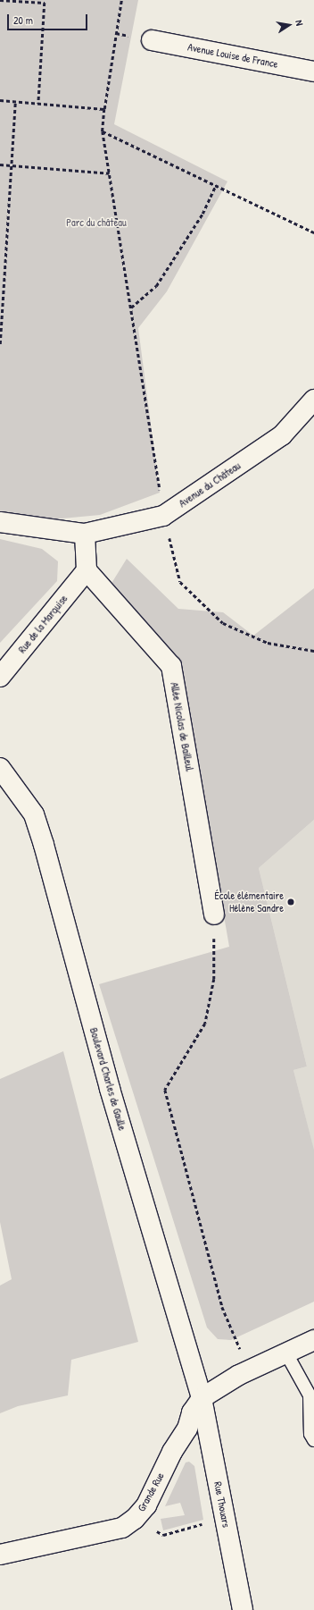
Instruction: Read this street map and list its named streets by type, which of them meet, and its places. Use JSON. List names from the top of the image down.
{
  "streets": {
    "street": [
      "Avenue Louise de France",
      "Avenue du Château",
      "Rue de la Marquise",
      "Allée Nicolas de Bailleul",
      "Boulevard Charles de Gaulle",
      "Grande Rue",
      "Rue Thouars"
    ]
  },
  "crossings": [
    ["Rue de la Marquise", "Allée Nicolas de Bailleul"],
    ["Boulevard Charles de Gaulle", "Grande Rue"],
    ["Boulevard Charles de Gaulle", "Rue Thouars"],
    ["Grande Rue", "Rue Thouars"]
  ],
  "parks": ["Parc du château"],
  "places": ["École élémentaire Hélène Sandre"],
  "scale_bar": "20 m",
  "north": "right"
}
